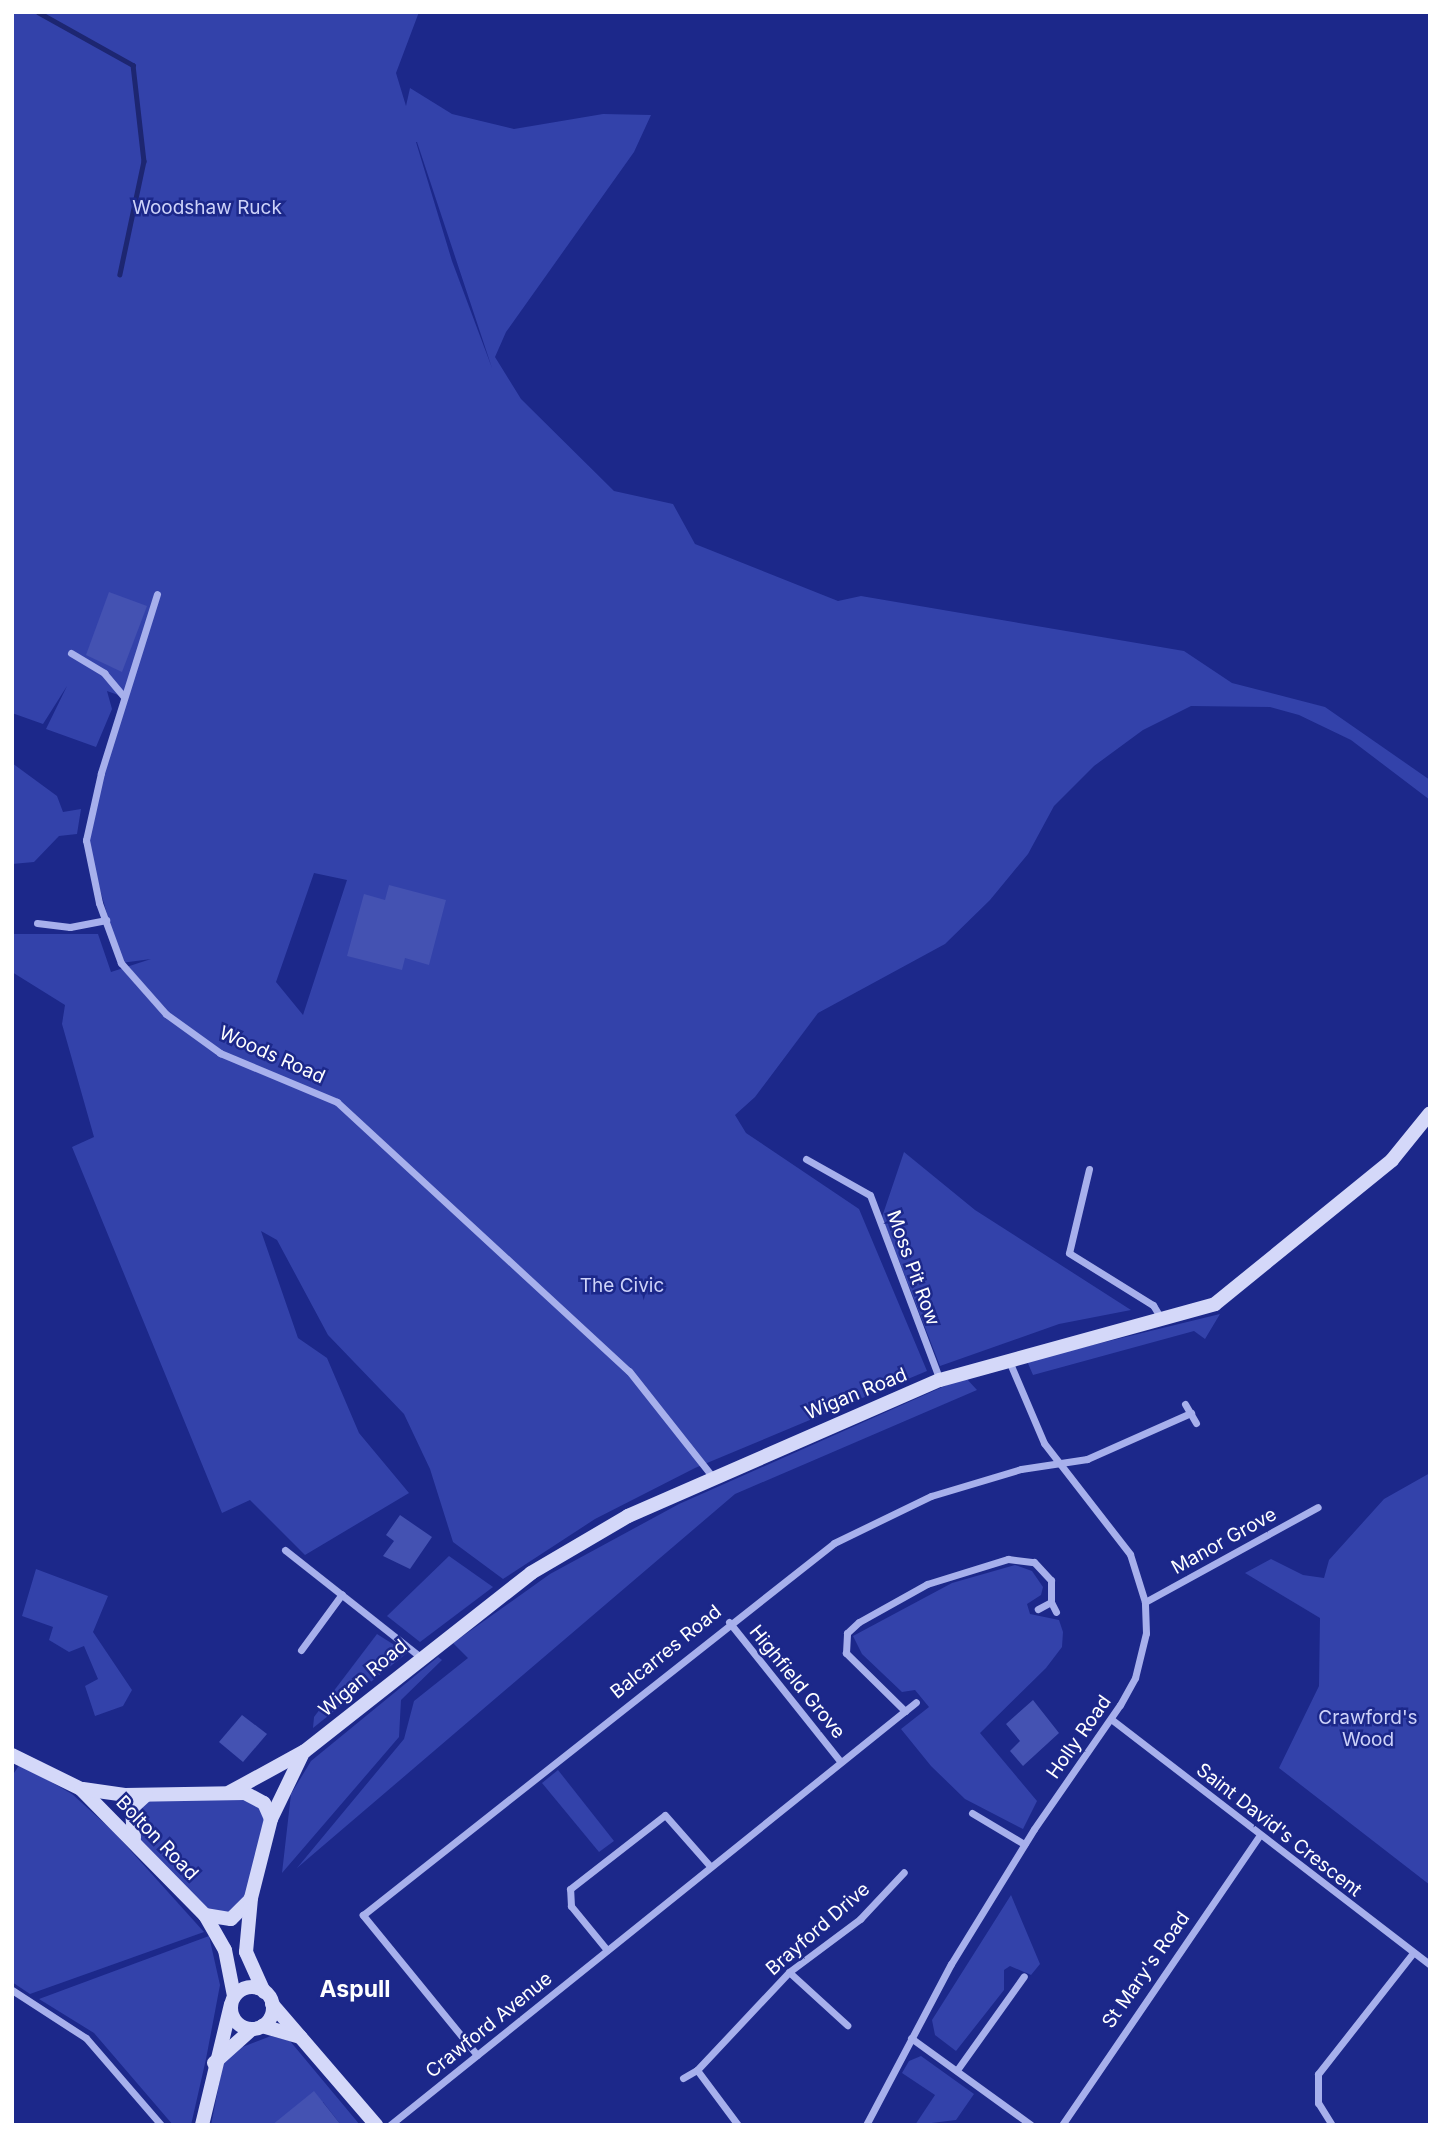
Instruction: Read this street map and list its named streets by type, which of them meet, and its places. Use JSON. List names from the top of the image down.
{
  "streets": {
    "main road": ["Wigan Road", "Bolton Road"],
    "street": [
      "Woods Road",
      "Moss Pit Row",
      "Manor Grove",
      "Balcarres Road",
      "Highfield Grove",
      "Holly Road",
      "Saint David's Crescent",
      "Brayford Drive",
      "St Mary's Road",
      "Crawford Avenue"
    ]
  },
  "crossings": [
    ["Woods Road", "Wigan Road"],
    ["Moss Pit Row", "Wigan Road"],
    ["Wigan Road", "Holly Road"],
    ["Wigan Road", "Bolton Road"],
    ["Manor Grove", "Holly Road"],
    ["Balcarres Road", "Highfield Grove"],
    ["Balcarres Road", "Holly Road"],
    ["Balcarres Road", "Crawford Avenue"],
    ["Highfield Grove", "Crawford Avenue"],
    ["Holly Road", "Saint David's Crescent"],
    ["Saint David's Crescent", "St Mary's Road"]
  ],
  "districts": ["Aspull"],
  "parks": ["Woodshaw Ruck", "The Civic", "Crawford's Wood"]
}
